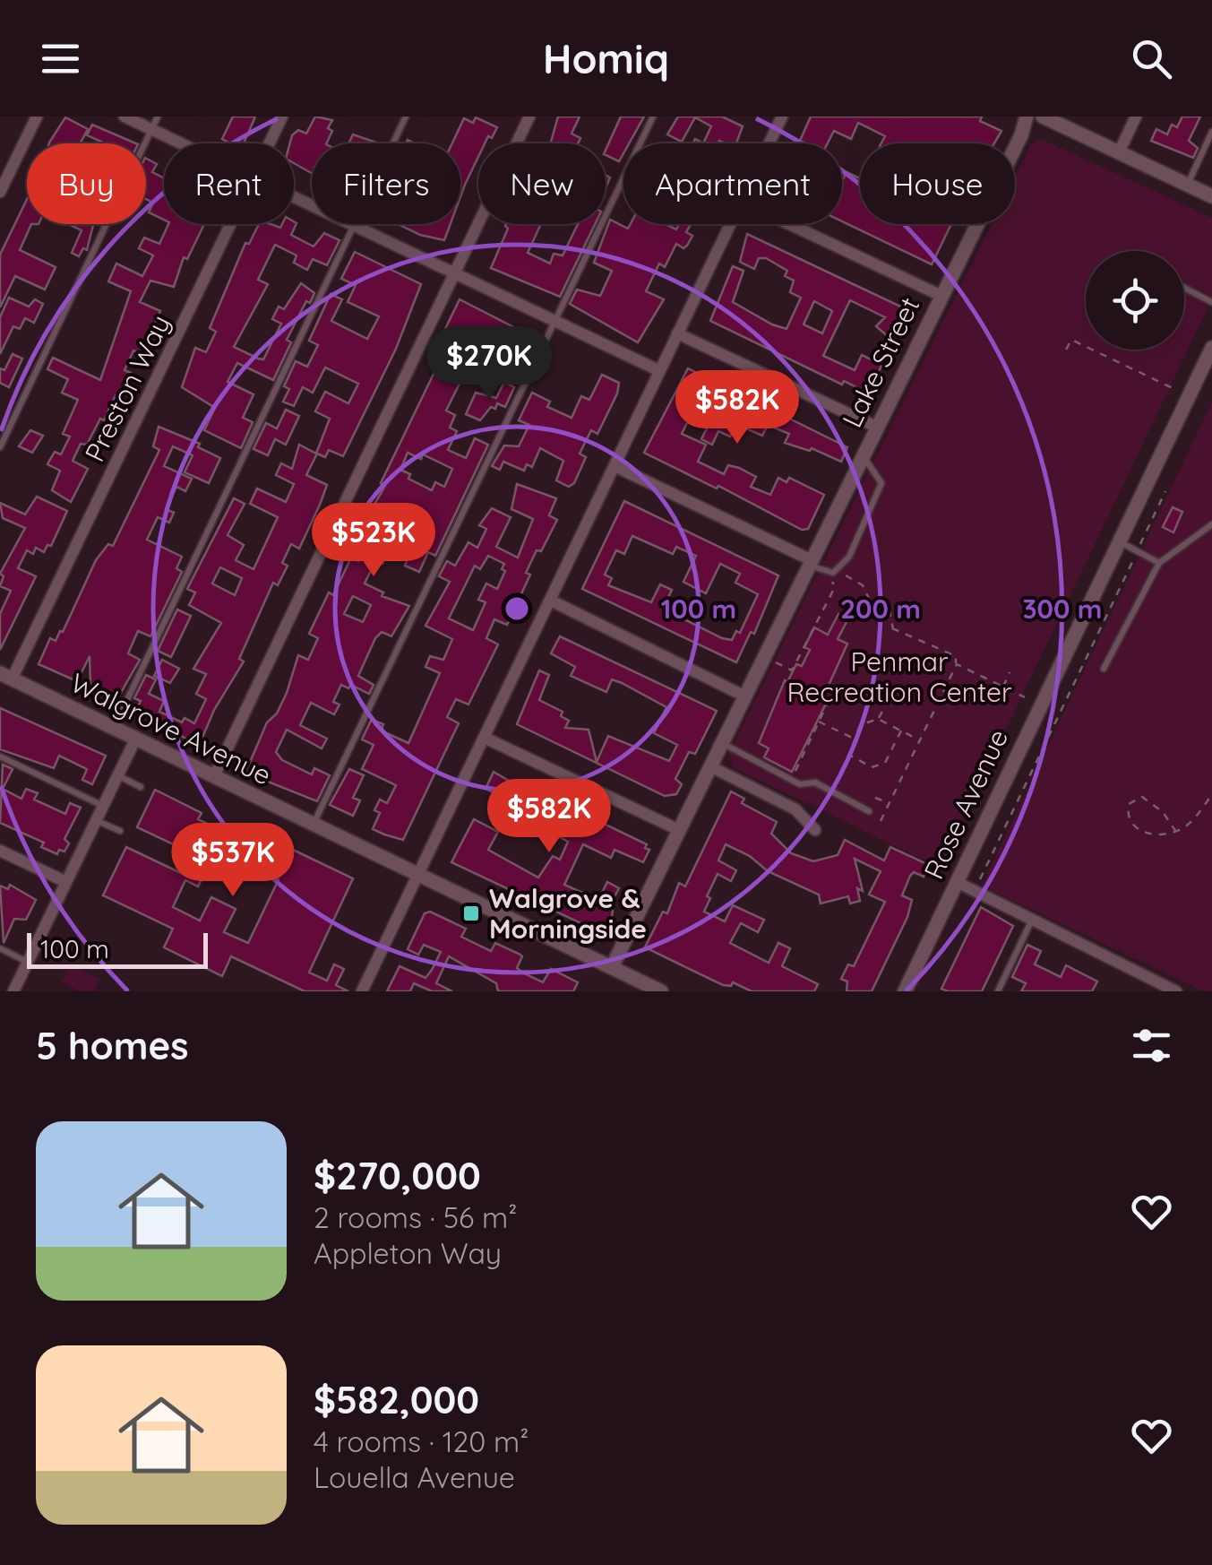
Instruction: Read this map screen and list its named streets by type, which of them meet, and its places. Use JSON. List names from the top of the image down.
{
  "streets": {
    "street": [
      "Lake Street",
      "Preston Way",
      "Walgrove Avenue",
      "Rose Avenue"
    ]
  },
  "crossings": [
    ["Lake Street", "Walgrove Avenue"],
    ["Preston Way", "Walgrove Avenue"]
  ],
  "parks": ["Penmar Recreation Center"],
  "places": {
    "transit": ["Walgrove & Morningside"]
  },
  "scale_bar": "100 m",
  "page": {
    "header": "Homiq",
    "chip": [
      "Buy",
      "Rent",
      "Filters",
      "New",
      "Apartment",
      "House"
    ],
    "price": [
      "$270K",
      "$582K",
      "$523K",
      "$582K",
      "$537K"
    ],
    "scale": "100 m",
    "heading": "5 homes",
    "list": [
      {
        "name": "$270,000",
        "note": "2 rooms · 56 m² · Appleton Way"
      },
      {
        "name": "$582,000",
        "note": "4 rooms · 120 m² · Louella Avenue"
      }
    ]
  },
  "rings": ["100 m", "200 m", "300 m"]
}
